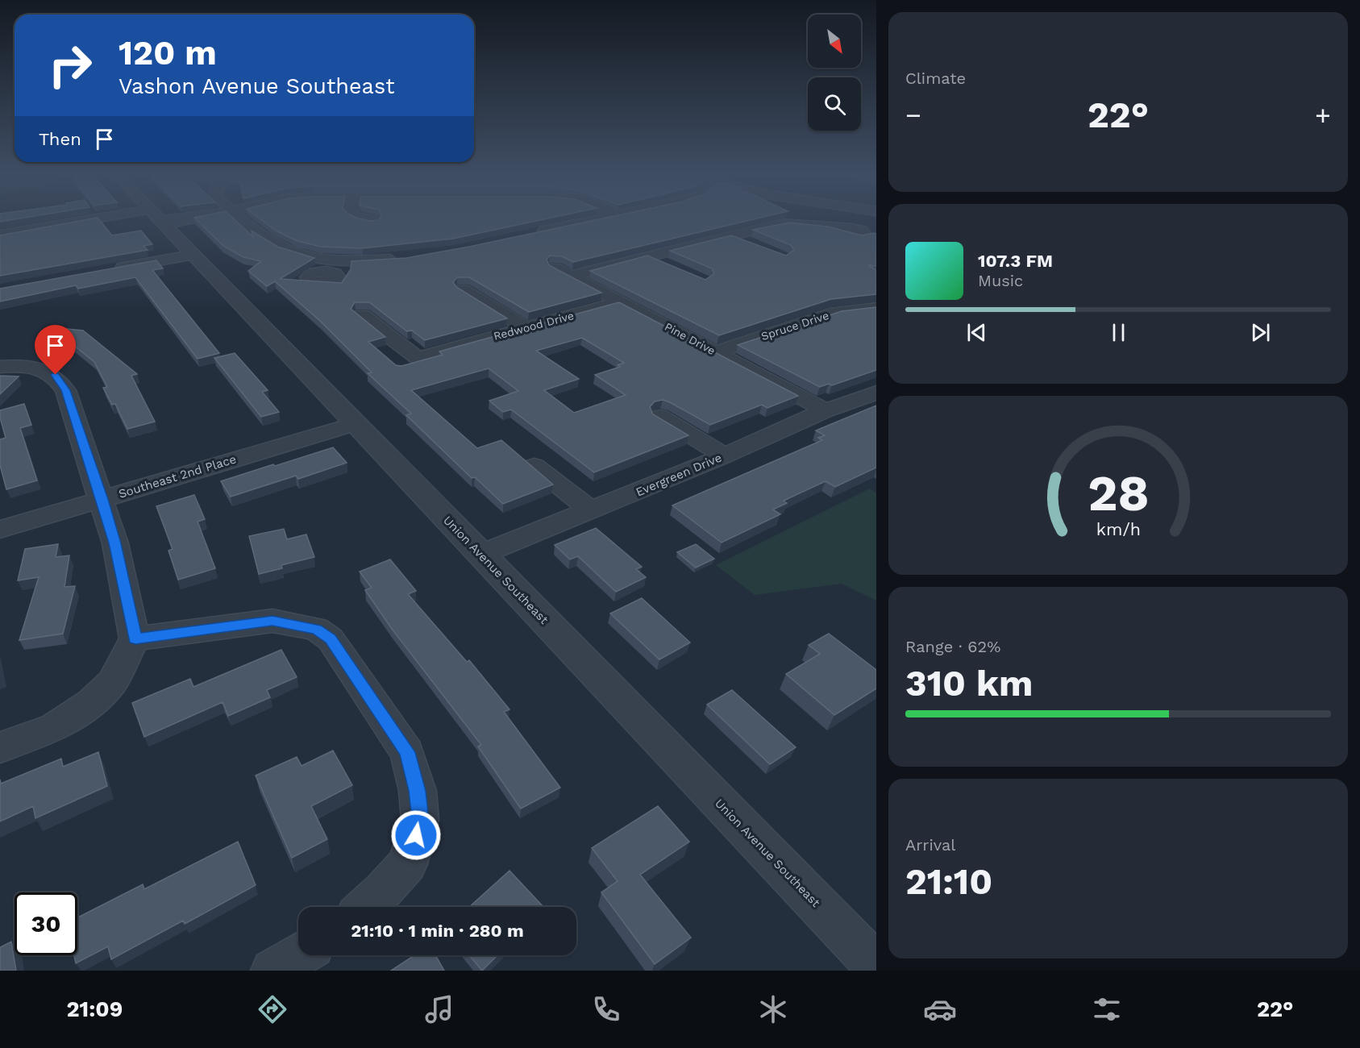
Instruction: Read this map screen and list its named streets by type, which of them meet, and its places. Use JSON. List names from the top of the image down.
{
  "streets": {
    "street": [
      "Redwood Drive",
      "Spruce Drive",
      "Pine Drive",
      "Evergreen Drive",
      "Southeast 2nd Place",
      "Union Avenue Southeast"
    ]
  },
  "crossings": [
    ["Redwood Drive", "Pine Drive"],
    ["Spruce Drive", "Pine Drive"],
    ["Pine Drive", "Evergreen Drive"],
    ["Evergreen Drive", "Union Avenue Southeast"],
    ["Southeast 2nd Place", "Union Avenue Southeast"]
  ],
  "north": "bottom right",
  "page": {
    "tile": [
      "Climate",
      ["Range · 62%", "310 km"],
      ["Arrival", "21:10"]
    ],
    "turn": ["120 m", "Vashon Avenue Southeast"],
    "heat": ["−", "22°", "+"],
    "then": "Then",
    "song": ["107.3 FM", "Music"],
    "limit": "30",
    "trip": "21:10 · 1 min · 280 m",
    "tabs": ["21:09", "22°"],
    "gauge": ["28", "km/h"]
  }
}
